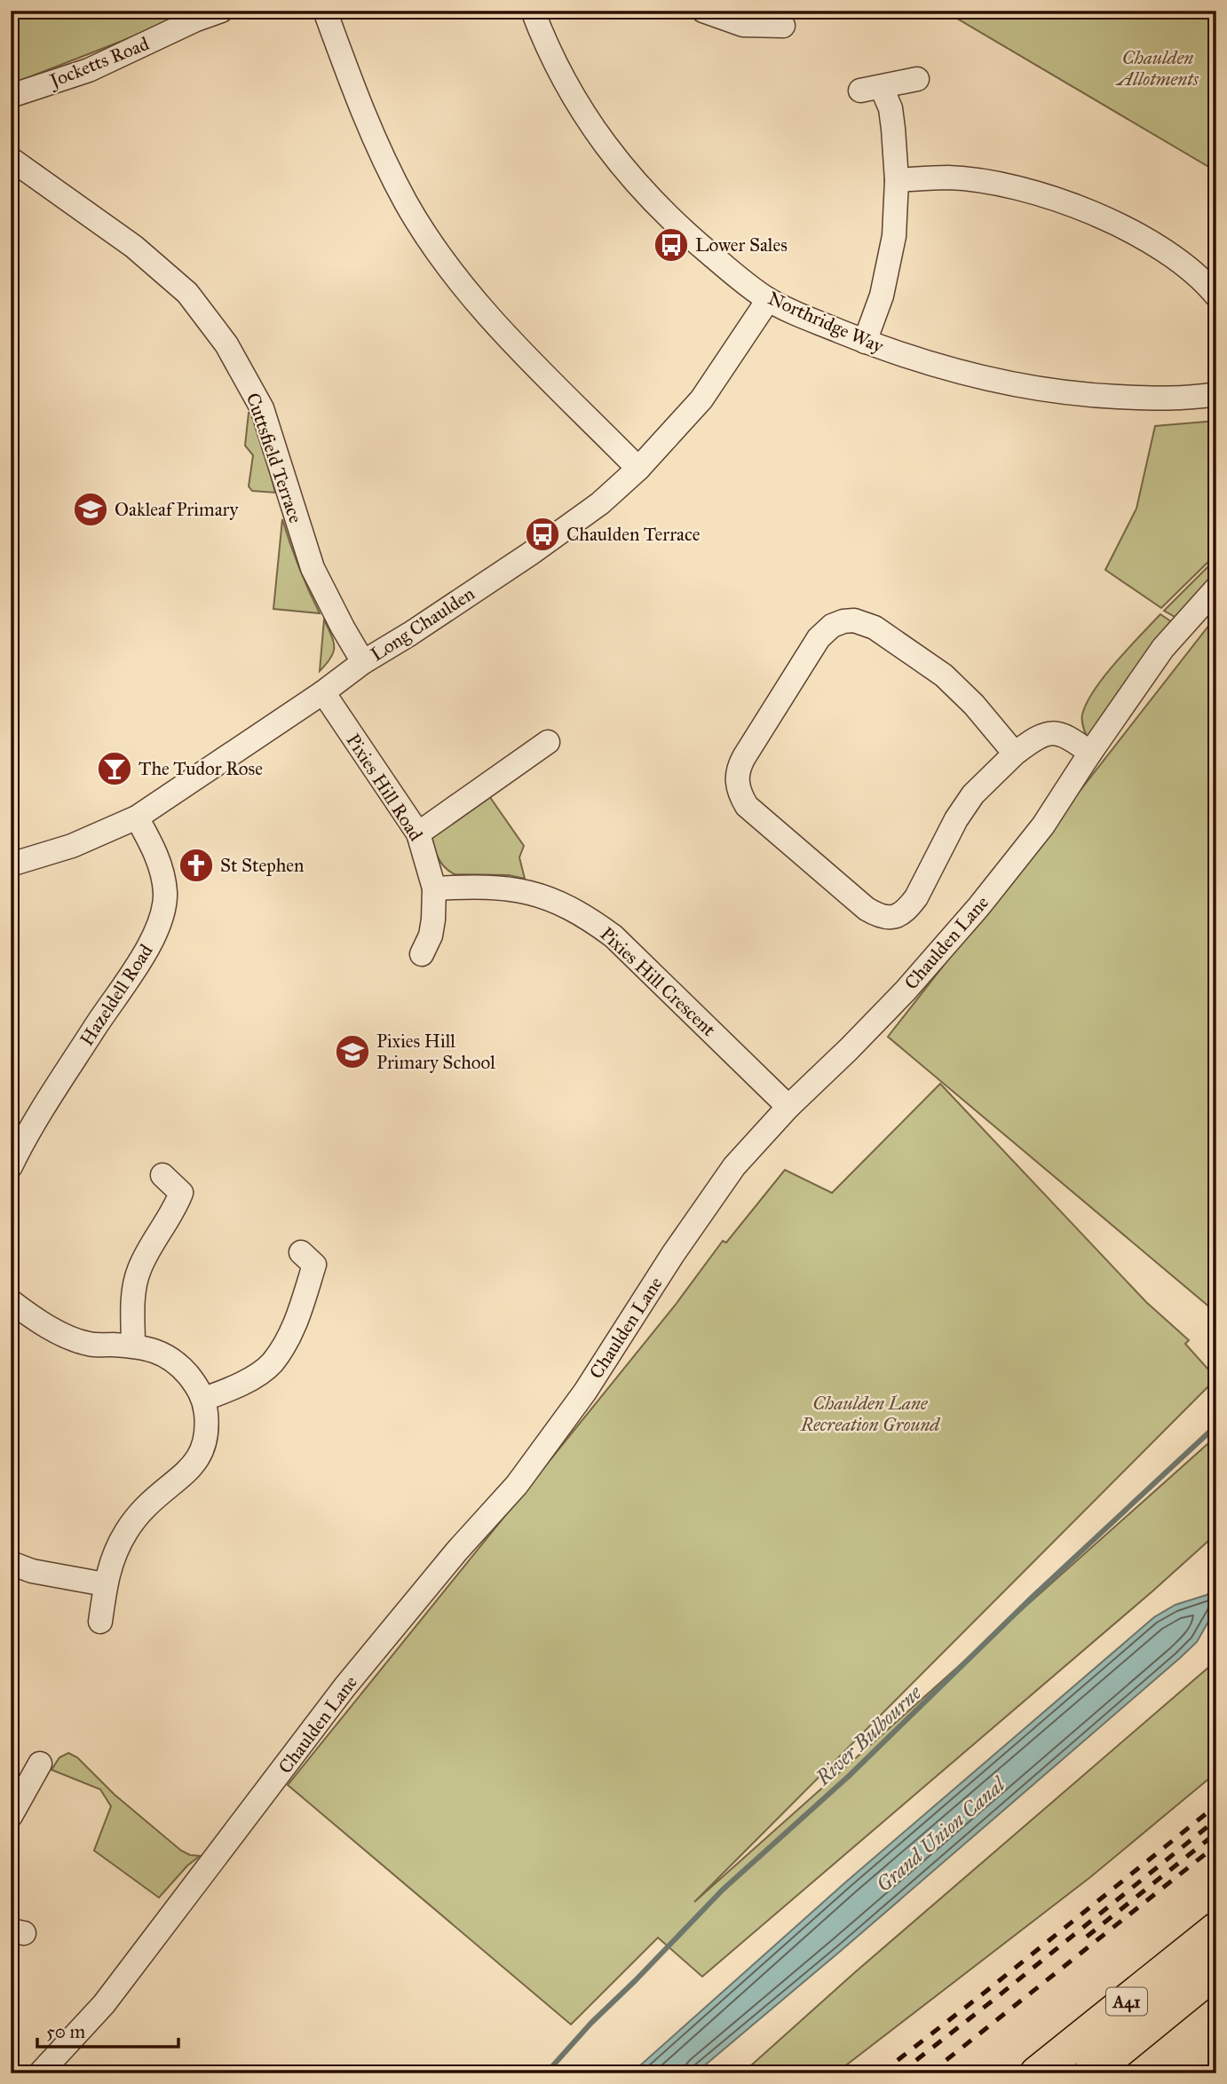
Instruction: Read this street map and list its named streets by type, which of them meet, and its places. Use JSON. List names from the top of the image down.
{
  "streets": {
    "highway": ["A41"],
    "street": [
      "Jocketts Road",
      "Northridge Way",
      "Cuttsfield Terrace",
      "Long Chaulden",
      "Pixies Hill Road",
      "Chaulden Lane",
      "Pixies Hill Crescent",
      "Hazeldell Road"
    ]
  },
  "crossings": [
    ["Northridge Way", "Long Chaulden"],
    ["Cuttsfield Terrace", "Long Chaulden"],
    ["Long Chaulden", "Pixies Hill Road"],
    ["Long Chaulden", "Hazeldell Road"],
    ["Pixies Hill Road", "Pixies Hill Crescent"],
    ["Chaulden Lane", "Pixies Hill Crescent"]
  ],
  "water": ["River Bulbourne", "Grand Union Canal"],
  "parks": ["Chaulden Allotments", "Chaulden Lane Recreation Ground"],
  "places": {
    "bus stop": ["Lower Sales", "Chaulden Terrace"],
    "school or university": ["Oakleaf Primary", "Pixies Hill Primary School"],
    "bar": ["The Tudor Rose"],
    "church": ["St Stephen"]
  },
  "scale_bar": "50 m"
}
